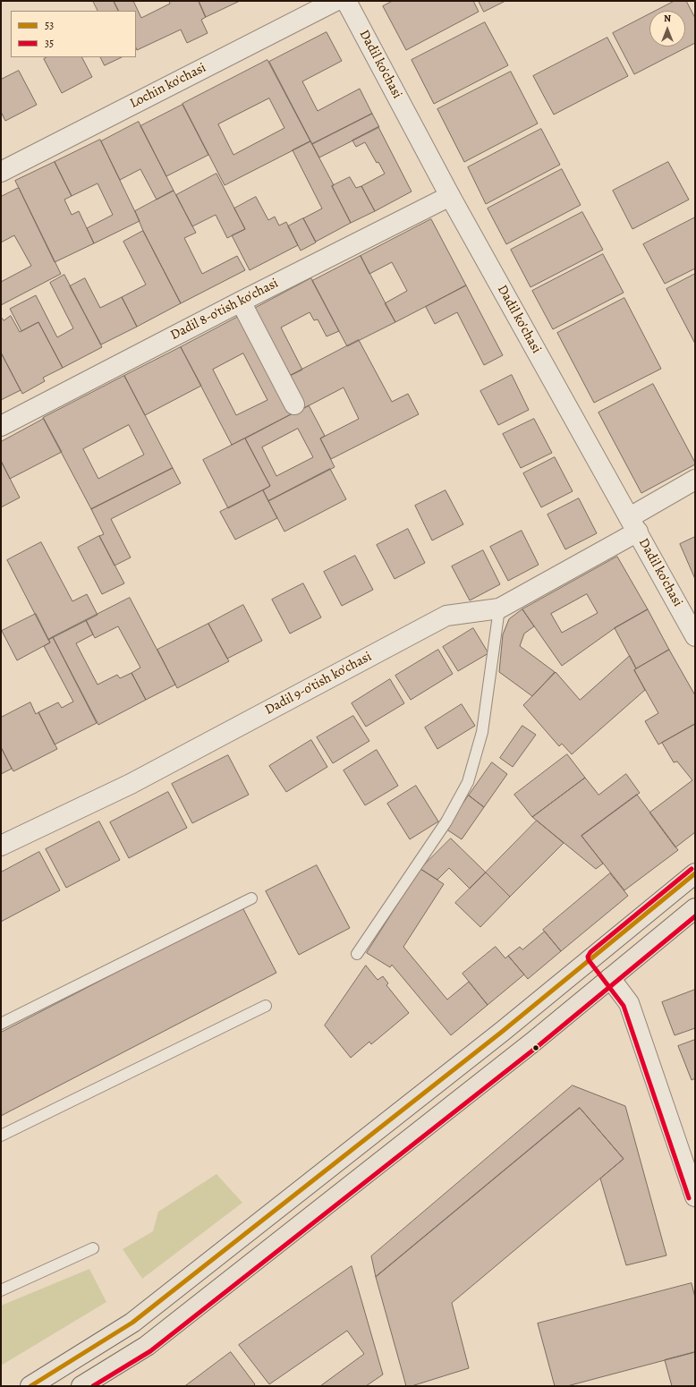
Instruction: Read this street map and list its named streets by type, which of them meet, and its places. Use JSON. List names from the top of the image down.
{
  "streets": {
    "street": [
      "Dadil ko'chasi",
      "Lochin ko'chasi",
      "Dadil 8-o'tish ko'chasi",
      "Dadil 9-o'tish ko'chasi"
    ]
  },
  "crossings": [
    ["Dadil ko'chasi", "Dadil 8-o'tish ko'chasi"],
    ["Dadil ko'chasi", "Dadil 9-o'tish ko'chasi"]
  ],
  "lines": ["transit line 35", "transit line 53"],
  "legend": ["53", "35"],
  "north": "top"
}
